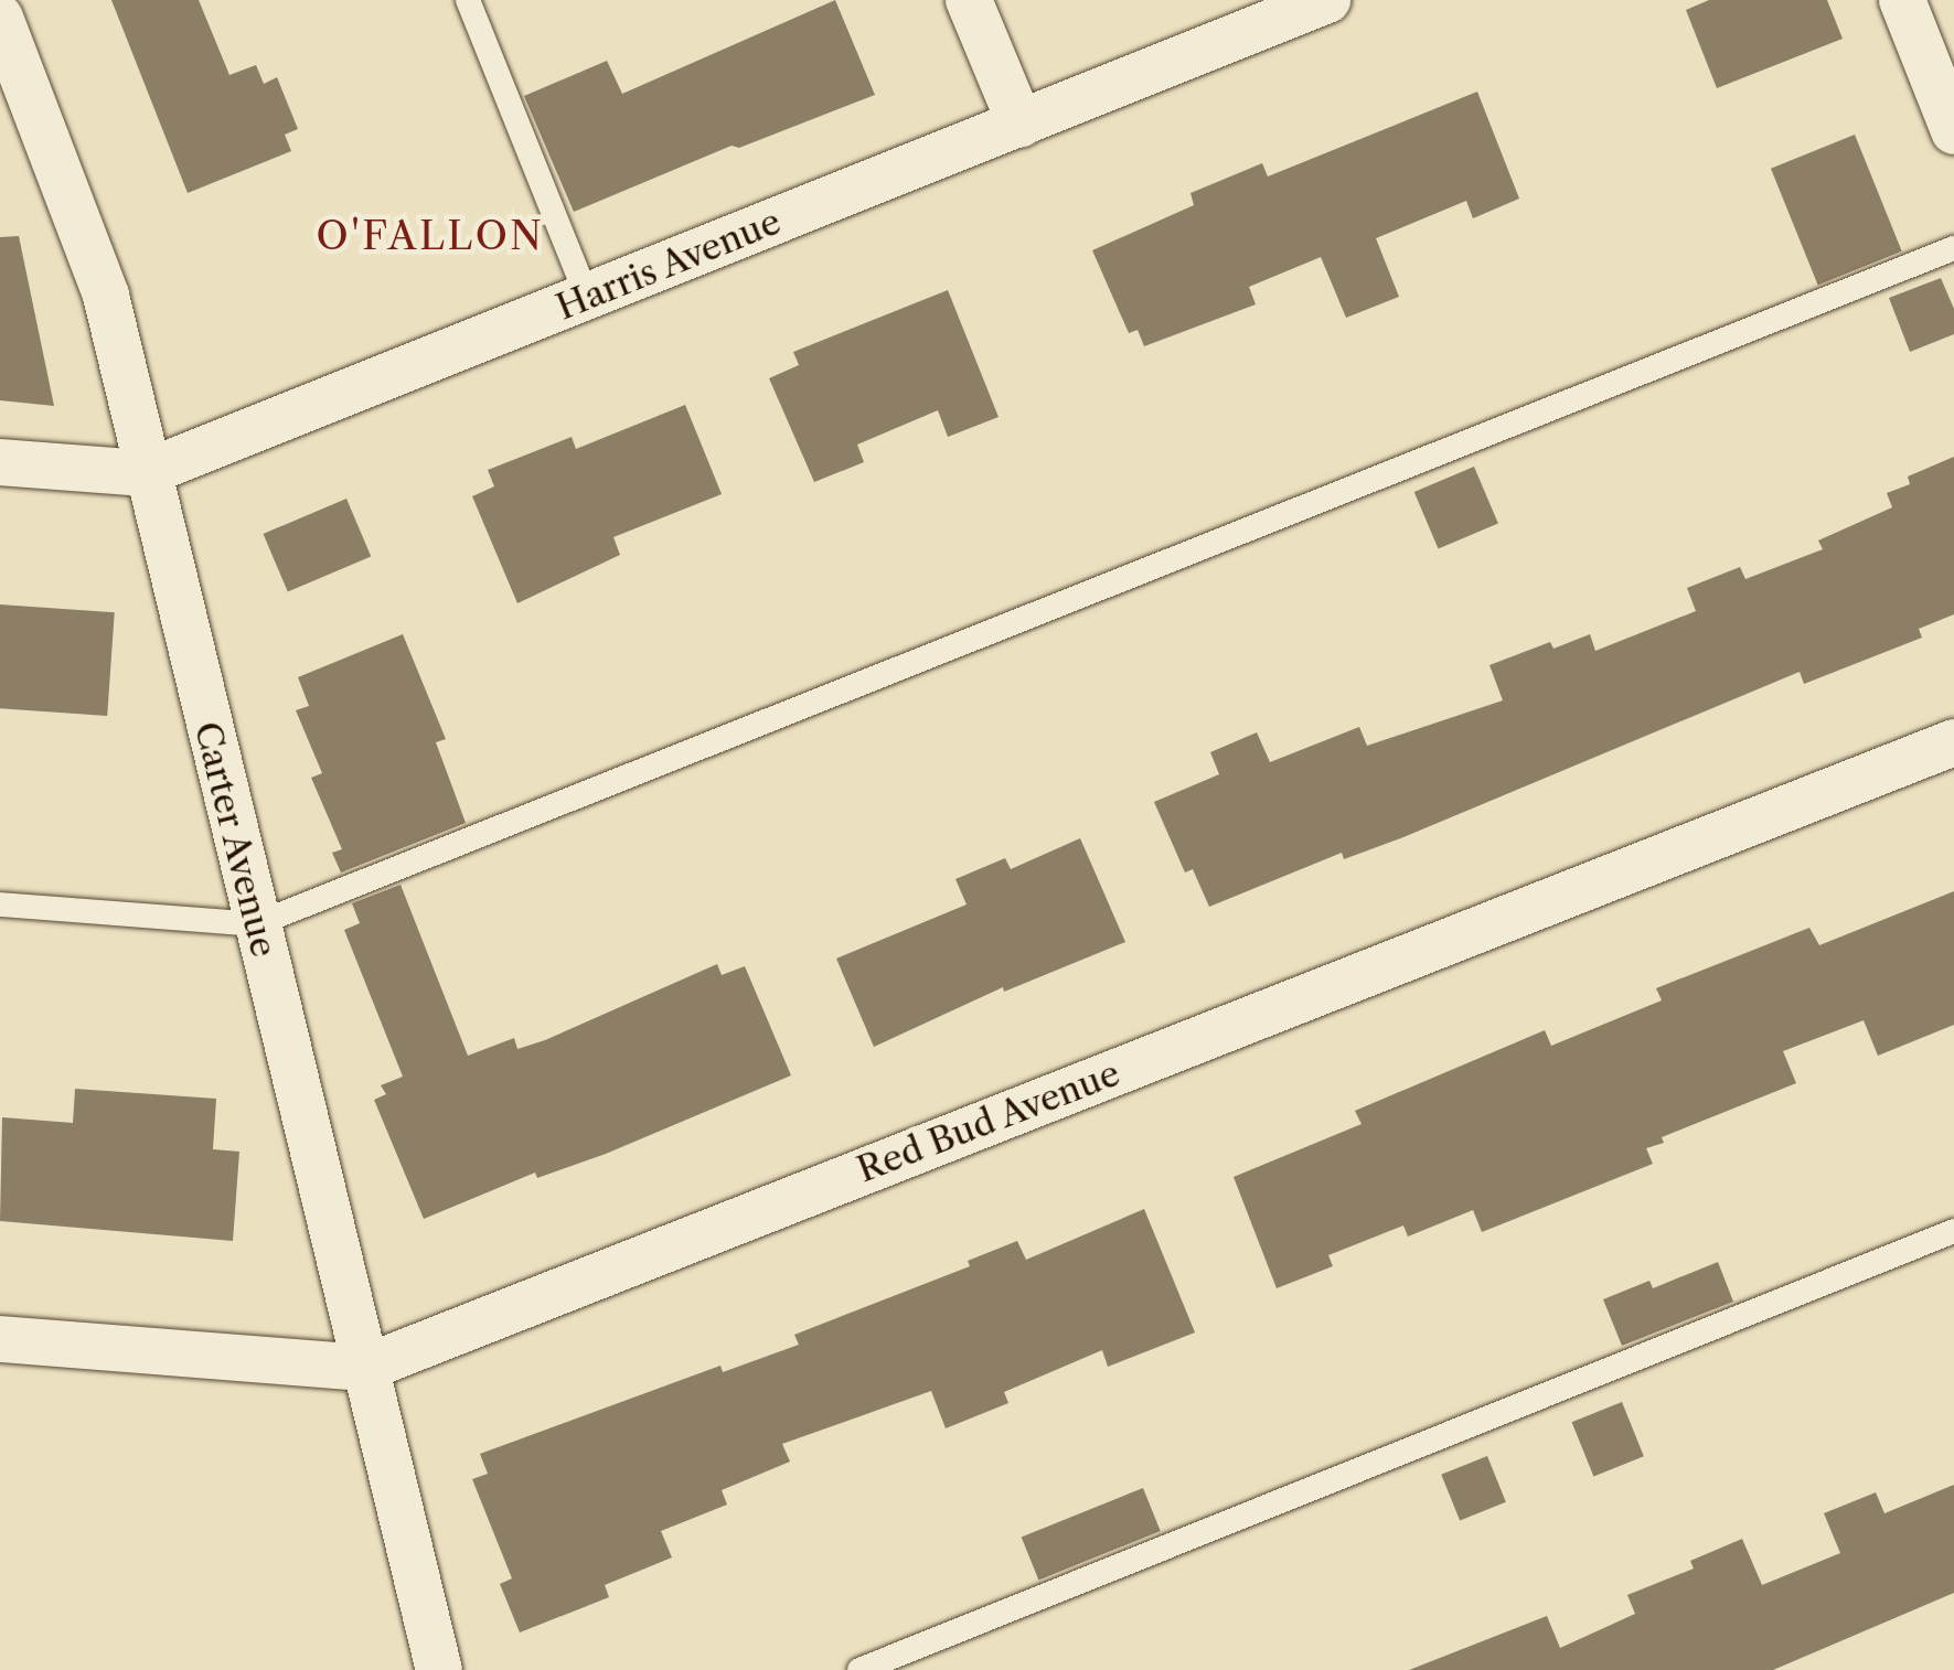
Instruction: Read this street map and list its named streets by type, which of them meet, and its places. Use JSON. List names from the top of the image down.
{
  "streets": {
    "street": ["Harris Avenue", "Carter Avenue", "Red Bud Avenue"]
  },
  "crossings": [
    ["Harris Avenue", "Carter Avenue"],
    ["Carter Avenue", "Red Bud Avenue"]
  ],
  "districts": ["O'FALLON"]
}
